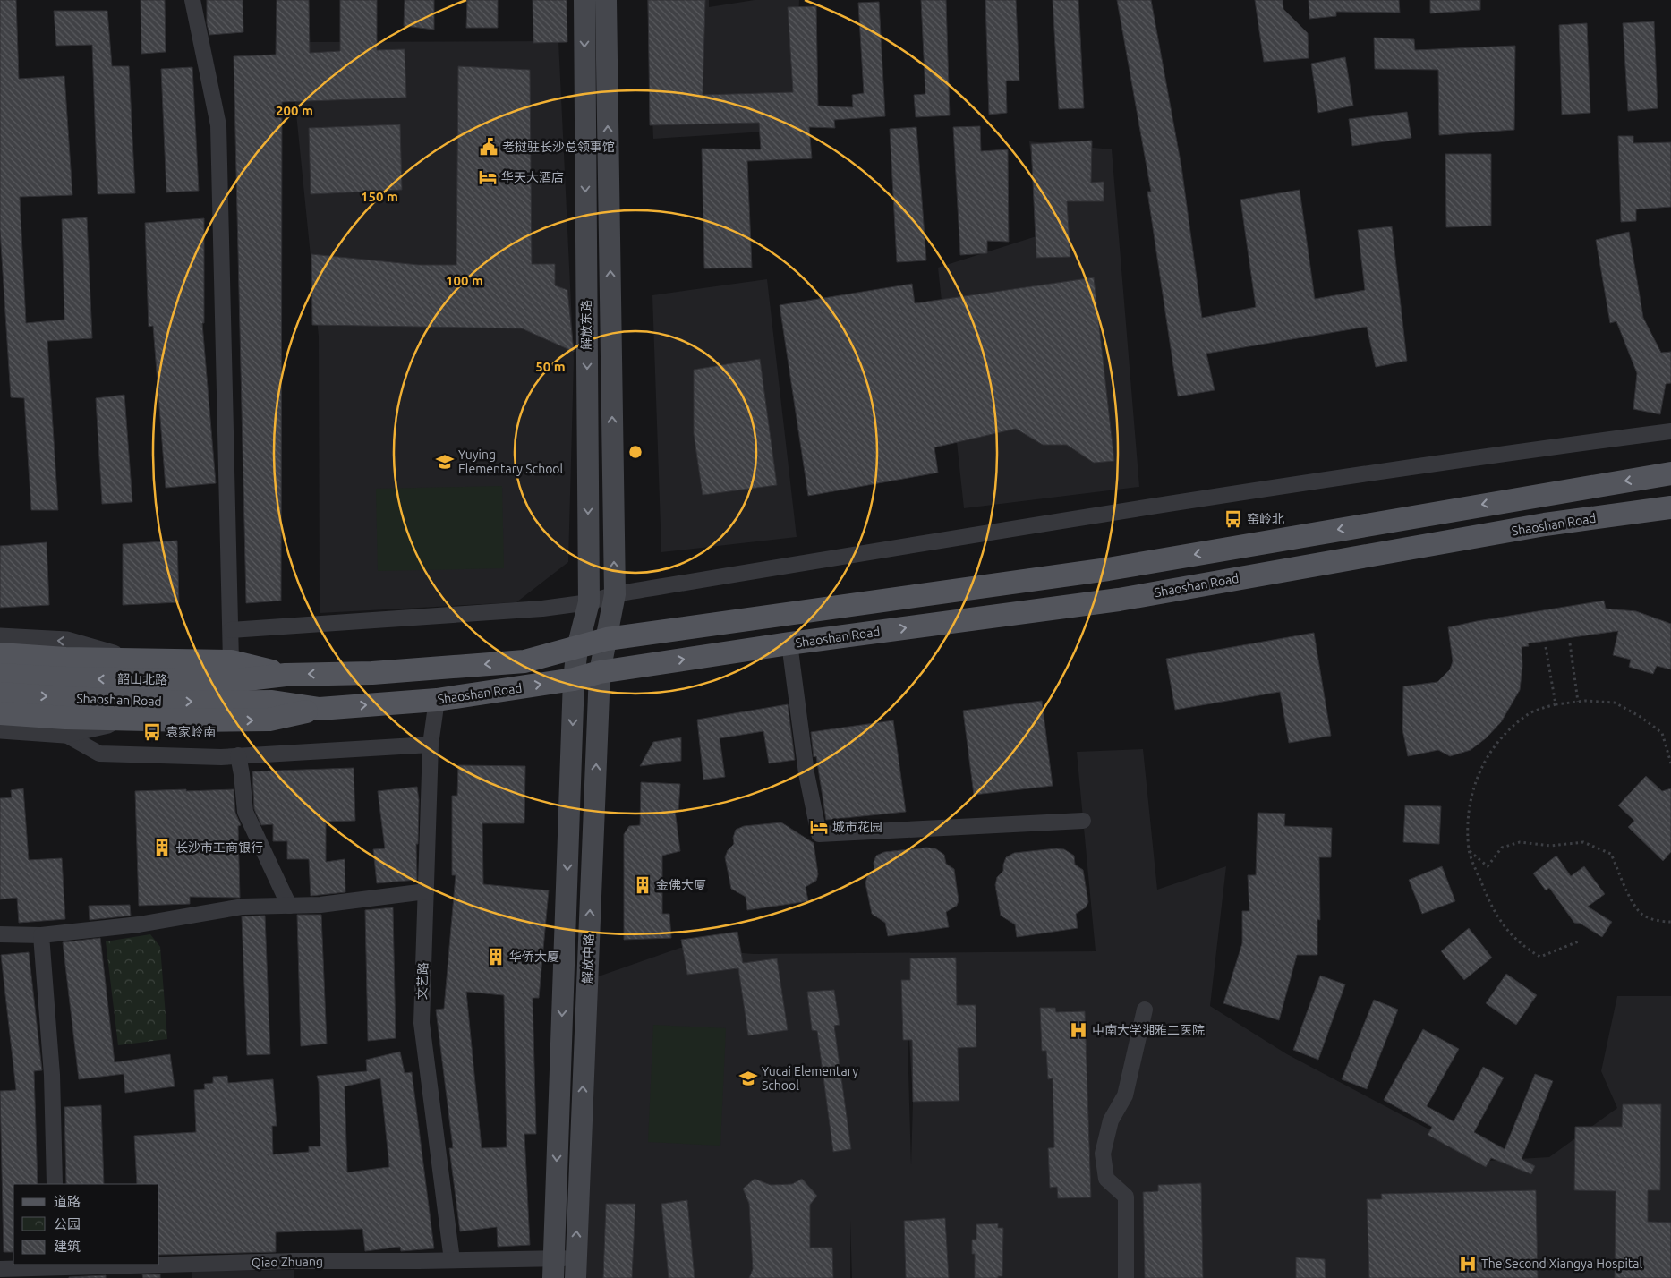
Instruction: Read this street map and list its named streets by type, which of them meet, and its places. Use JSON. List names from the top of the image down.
{
  "streets": {
    "main road": [
      "解放东路",
      "Shaoshan Road",
      "韶山北路",
      "解放中路"
    ],
    "street": ["文艺路", "Qiao Zhuang"]
  },
  "crossings": [
    ["解放东路", "解放中路"],
    ["Shaoshan Road", "解放中路"],
    ["Shaoshan Road", "文艺路"],
    ["解放中路", "Qiao Zhuang"],
    ["文艺路", "Qiao Zhuang"]
  ],
  "places": {
    "public building": ["老挝驻长沙总领事馆"],
    "hotel": ["华天大酒店", "城市花园"],
    "school or university": ["Yuying Elementary School", "Yucai Elementary School"],
    "bus stop": ["窑岭北", "袁家岭南"],
    "building": ["长沙市工商银行", "金佛大厦", "华侨大厦"],
    "hospital": ["中南大学湘雅二医院", "The Second Xiangya Hospital"]
  },
  "legend": ["道路", "公园", "建筑"],
  "rings": [
    "200 m",
    "150 m",
    "100 m",
    "50 m"
  ]
}
